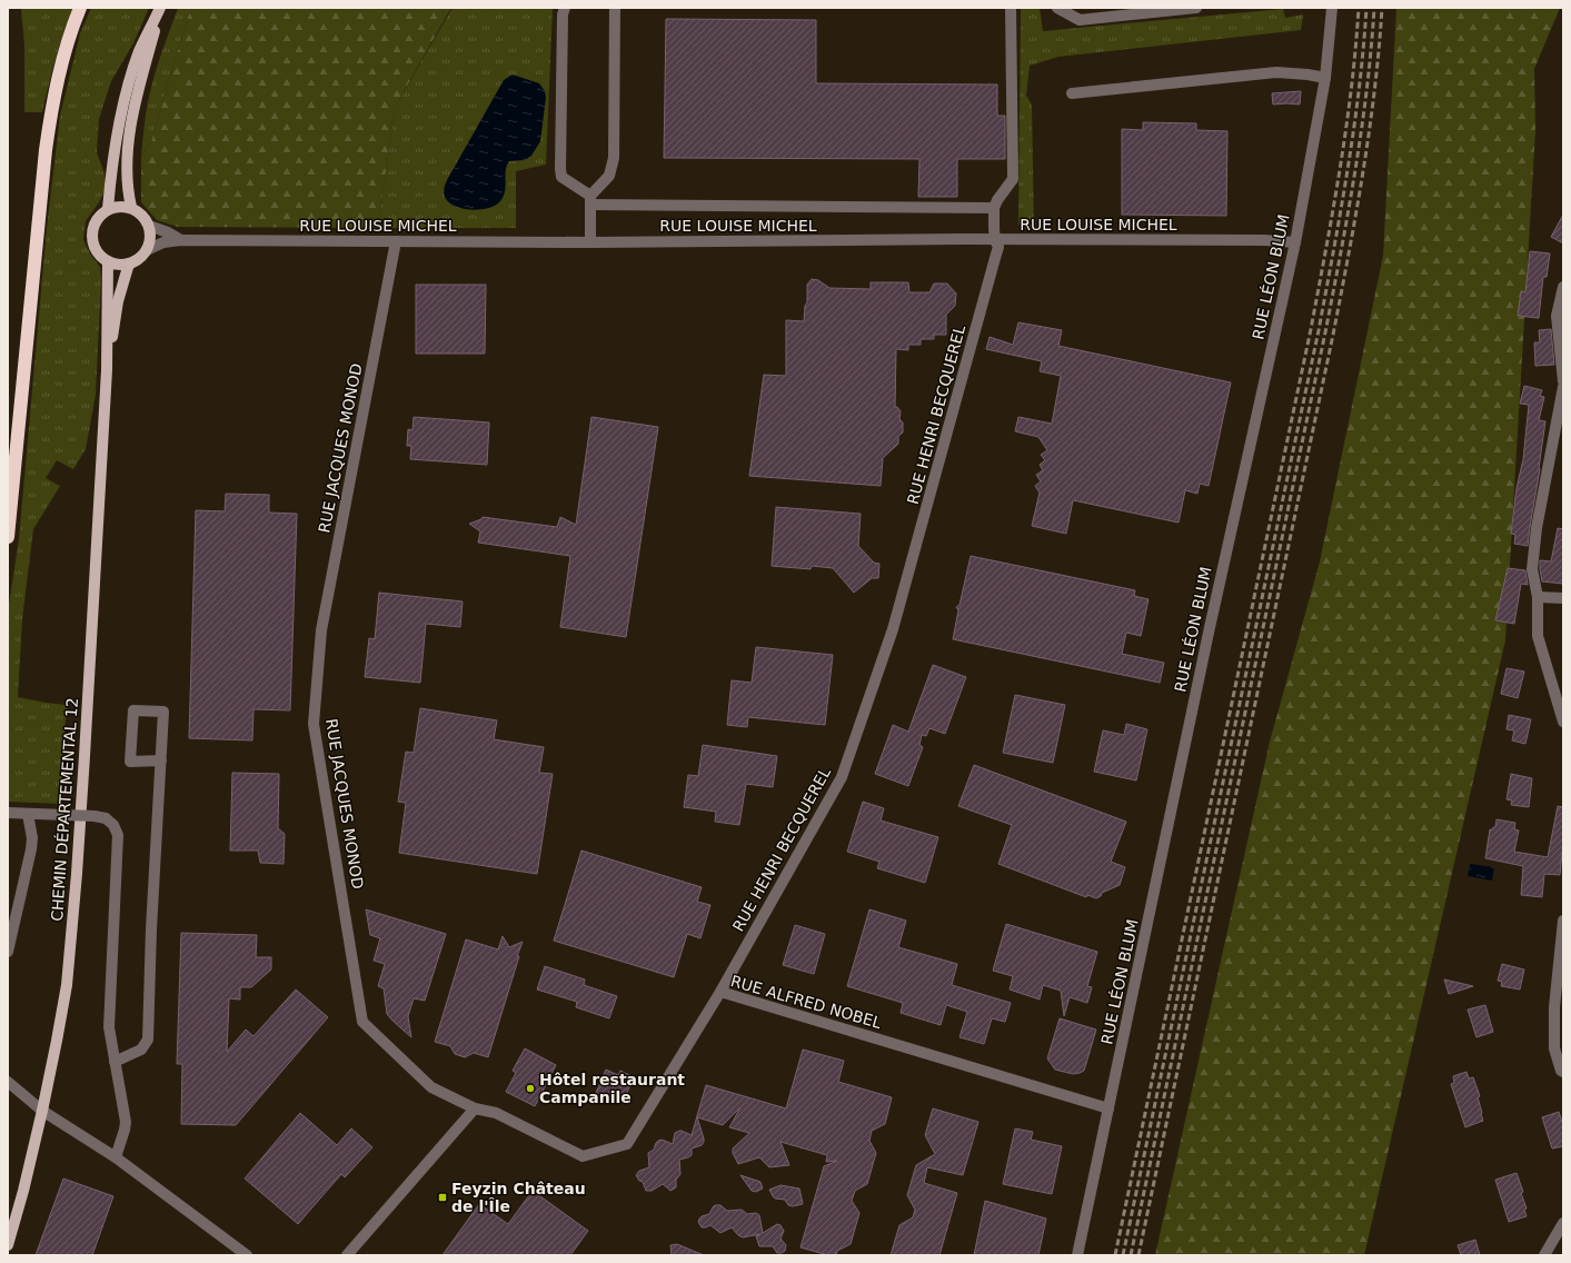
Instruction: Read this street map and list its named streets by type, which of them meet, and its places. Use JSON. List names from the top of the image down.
{
  "streets": {
    "main road": ["CHEMIN DÉPARTEMENTAL 12"],
    "street": [
      "RUE LOUISE MICHEL",
      "RUE LÉON BLUM",
      "RUE HENRI BECQUEREL",
      "RUE JACQUES MONOD",
      "RUE ALFRED NOBEL"
    ]
  },
  "crossings": [
    ["RUE LOUISE MICHEL", "RUE LÉON BLUM"],
    ["RUE LOUISE MICHEL", "RUE HENRI BECQUEREL"],
    ["RUE LOUISE MICHEL", "RUE JACQUES MONOD"],
    ["RUE LÉON BLUM", "RUE ALFRED NOBEL"],
    ["RUE HENRI BECQUEREL", "RUE ALFRED NOBEL"],
    ["RUE JACQUES MONOD", "RUE ALFRED NOBEL"]
  ],
  "places": {
    "other": ["Hôtel restaurant Campanile"],
    "transit": ["Feyzin Château de l'Île"]
  }
}
